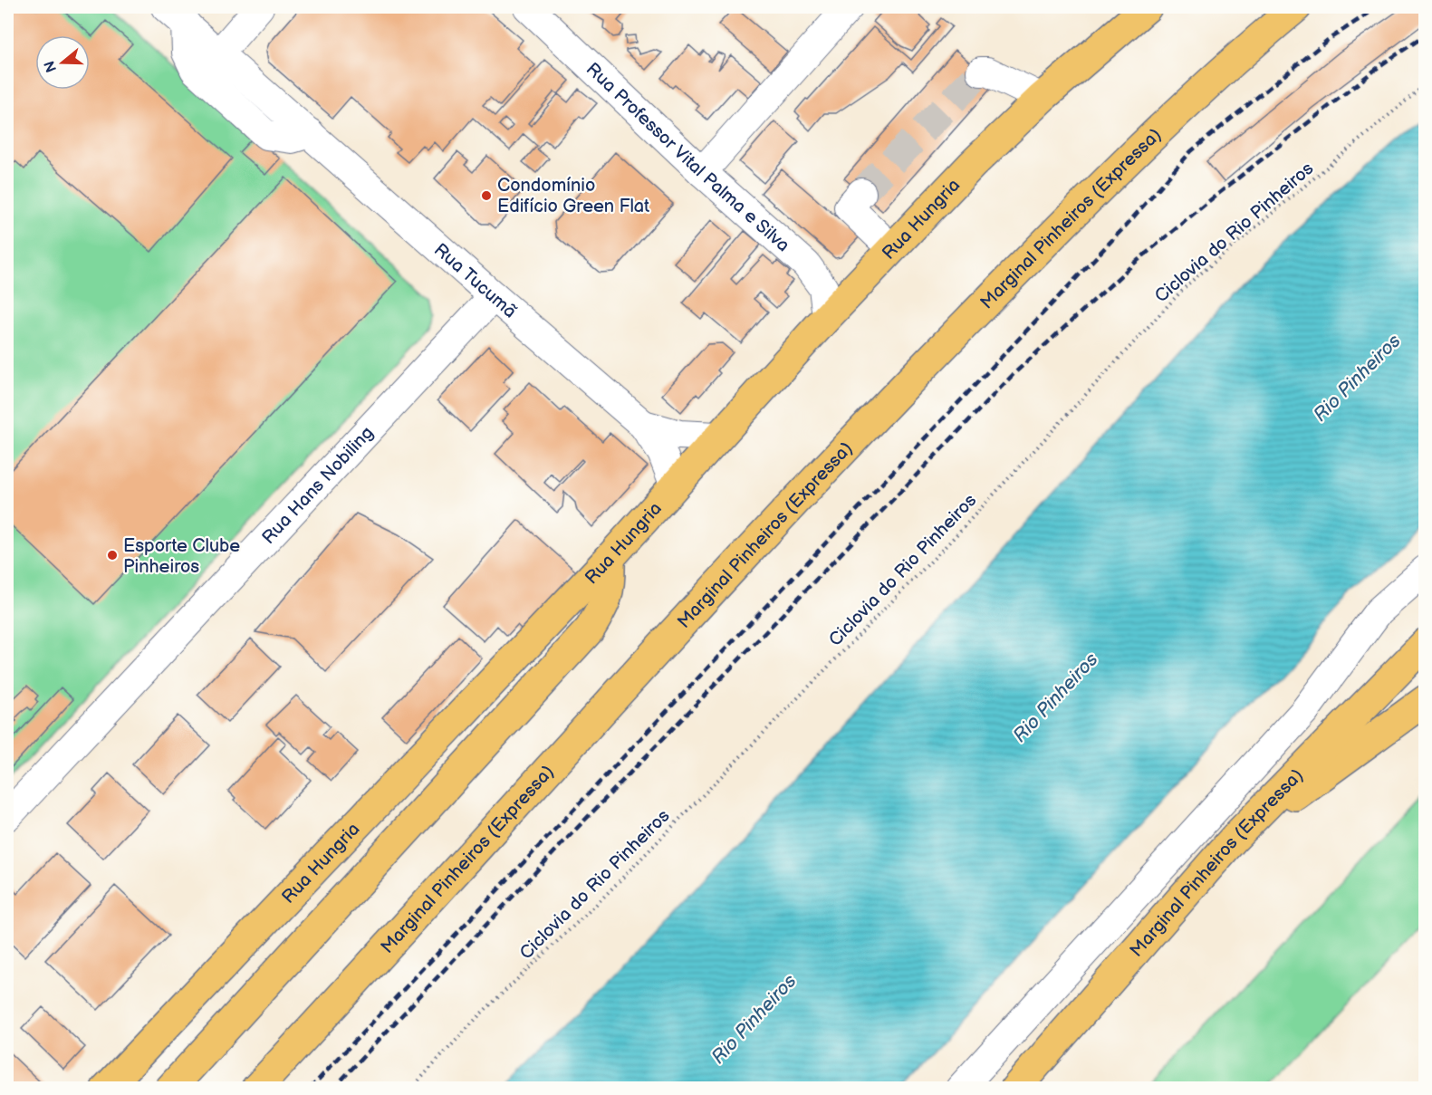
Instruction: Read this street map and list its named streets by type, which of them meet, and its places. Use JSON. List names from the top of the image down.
{
  "streets": {
    "highway": ["Rua Hungria", "Marginal Pinheiros (Expressa)"],
    "street": ["Rua Professor Vital Palma e Silva", "Rua Tucumã", "Rua Hans Nobiling"],
    "path": ["Ciclovia do Rio Pinheiros"]
  },
  "crossings": [
    ["Rua Professor Vital Palma e Silva", "Rua Hungria"],
    ["Rua Hungria", "Rua Tucumã"],
    ["Rua Tucumã", "Rua Hans Nobiling"]
  ],
  "water": ["Rio Pinheiros"],
  "places": ["Condomínio Edifício Green Flat", "Esporte Clube Pinheiros"],
  "north": "left"
}
